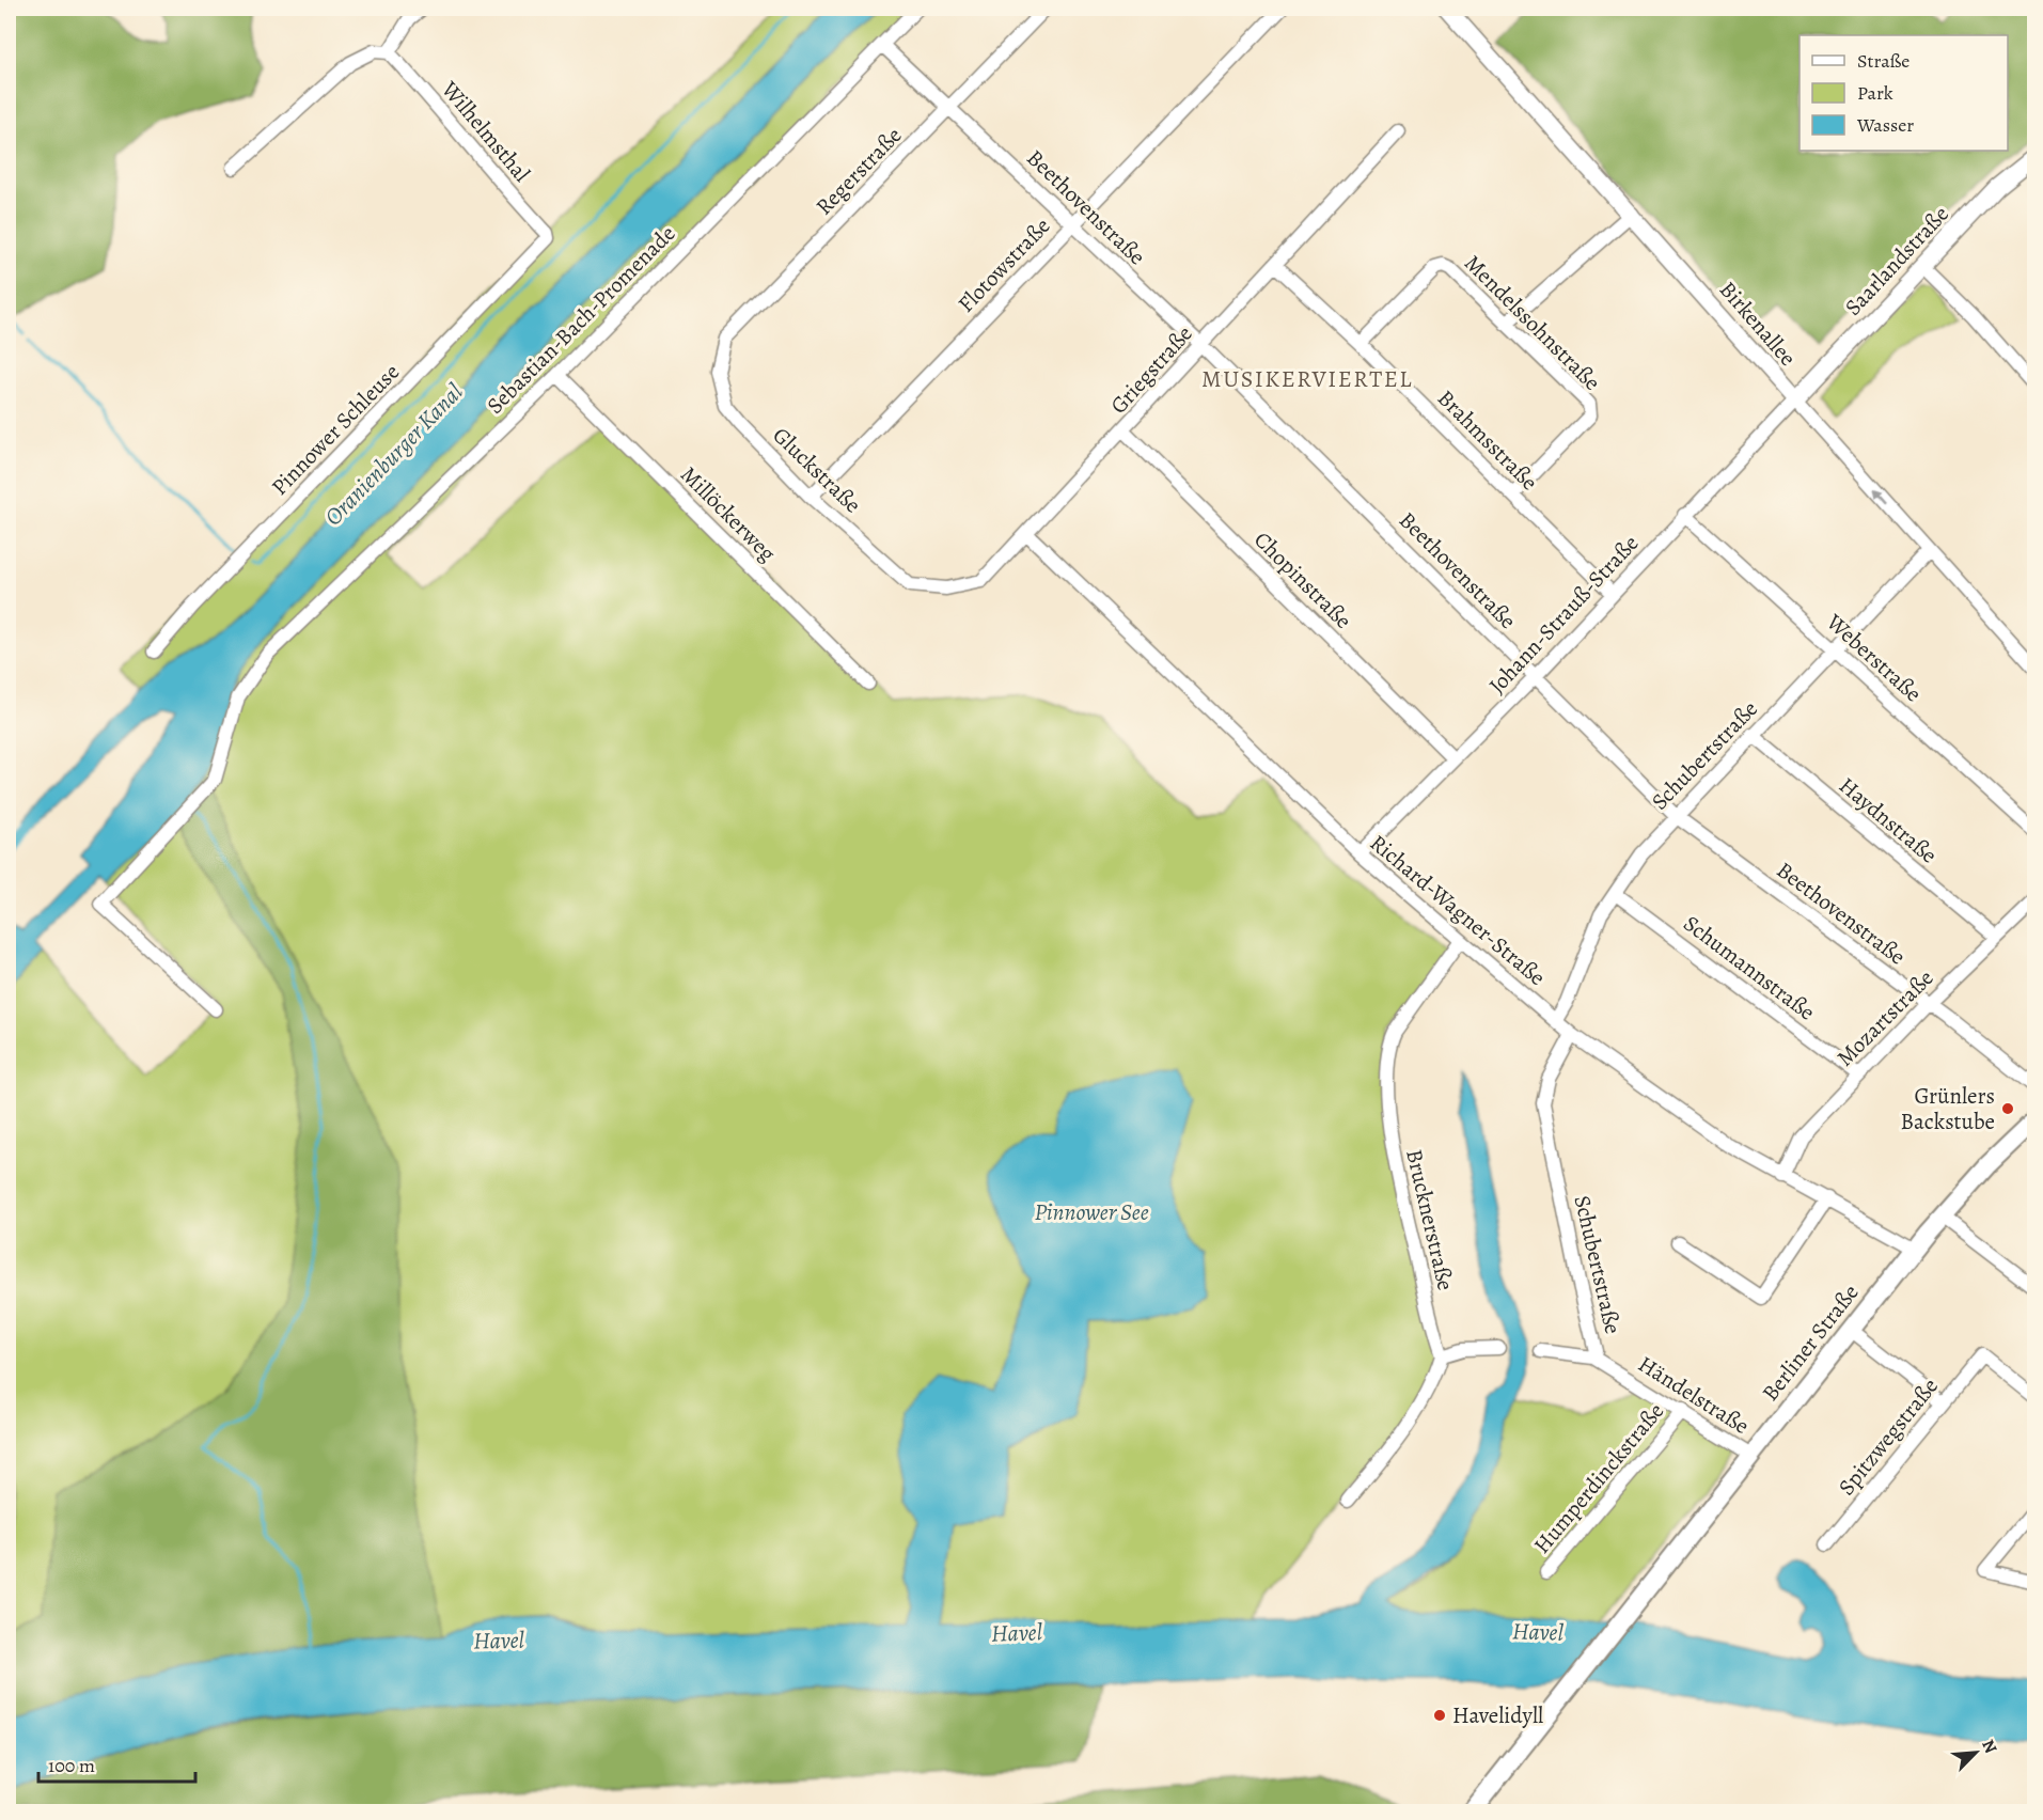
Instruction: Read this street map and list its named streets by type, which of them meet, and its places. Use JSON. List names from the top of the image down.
{
  "streets": {
    "main road": ["Berliner Straße"],
    "street": [
      "Wilhelmsthal",
      "Regerstraße",
      "Beethovenstraße",
      "Saarlandstraße",
      "Flotowstraße",
      "Sebastian-Bach-Promenade",
      "Mendelssohnstraße",
      "Birkenallee",
      "Griegstraße",
      "Pinnower Schleuse",
      "Brahmsstraße",
      "Gluckstraße",
      "Millöckerweg",
      "Chopinstraße",
      "Johann-Strauß-Straße",
      "Weberstraße",
      "Schubertstraße",
      "Haydnstraße",
      "Richard-Wagner-Straße",
      "Schumannstraße",
      "Mozartstraße",
      "Brucknerstraße",
      "Händelstraße",
      "Spitzwegstraße",
      "Humperdinckstraße"
    ]
  },
  "crossings": [
    ["Wilhelmsthal", "Pinnower Schleuse"],
    ["Regerstraße", "Beethovenstraße"],
    ["Regerstraße", "Gluckstraße"],
    ["Beethovenstraße", "Flotowstraße"],
    ["Beethovenstraße", "Sebastian-Bach-Promenade"],
    ["Beethovenstraße", "Griegstraße"],
    ["Beethovenstraße", "Johann-Strauß-Straße"],
    ["Beethovenstraße", "Schubertstraße"],
    ["Beethovenstraße", "Mozartstraße"],
    ["Saarlandstraße", "Birkenallee"],
    ["Saarlandstraße", "Johann-Strauß-Straße"],
    ["Flotowstraße", "Gluckstraße"],
    ["Sebastian-Bach-Promenade", "Millöckerweg"],
    ["Mendelssohnstraße", "Brahmsstraße"],
    ["Birkenallee", "Johann-Strauß-Straße"],
    ["Birkenallee", "Schubertstraße"],
    ["Griegstraße", "Brahmsstraße"],
    ["Griegstraße", "Gluckstraße"],
    ["Griegstraße", "Chopinstraße"],
    ["Griegstraße", "Richard-Wagner-Straße"],
    ["Brahmsstraße", "Johann-Strauß-Straße"],
    ["Chopinstraße", "Johann-Strauß-Straße"],
    ["Johann-Strauß-Straße", "Weberstraße"],
    ["Johann-Strauß-Straße", "Richard-Wagner-Straße"],
    ["Weberstraße", "Schubertstraße"],
    ["Schubertstraße", "Haydnstraße"],
    ["Schubertstraße", "Richard-Wagner-Straße"],
    ["Schubertstraße", "Schumannstraße"],
    ["Schubertstraße", "Händelstraße"],
    ["Haydnstraße", "Mozartstraße"],
    ["Richard-Wagner-Straße", "Mozartstraße"],
    ["Richard-Wagner-Straße", "Brucknerstraße"],
    ["Richard-Wagner-Straße", "Berliner Straße"],
    ["Schumannstraße", "Mozartstraße"],
    ["Berliner Straße", "Händelstraße"],
    ["Händelstraße", "Humperdinckstraße"]
  ],
  "districts": ["MUSIKERVIERTEL"],
  "water": ["Oranienburger Kanal", "Pinnower See", "Havel"],
  "places": ["Grünlers Backstube", "Havelidyll"],
  "legend": ["Straße", "Park", "Wasser"],
  "scale_bar": "100 m",
  "north": "top right"
}
